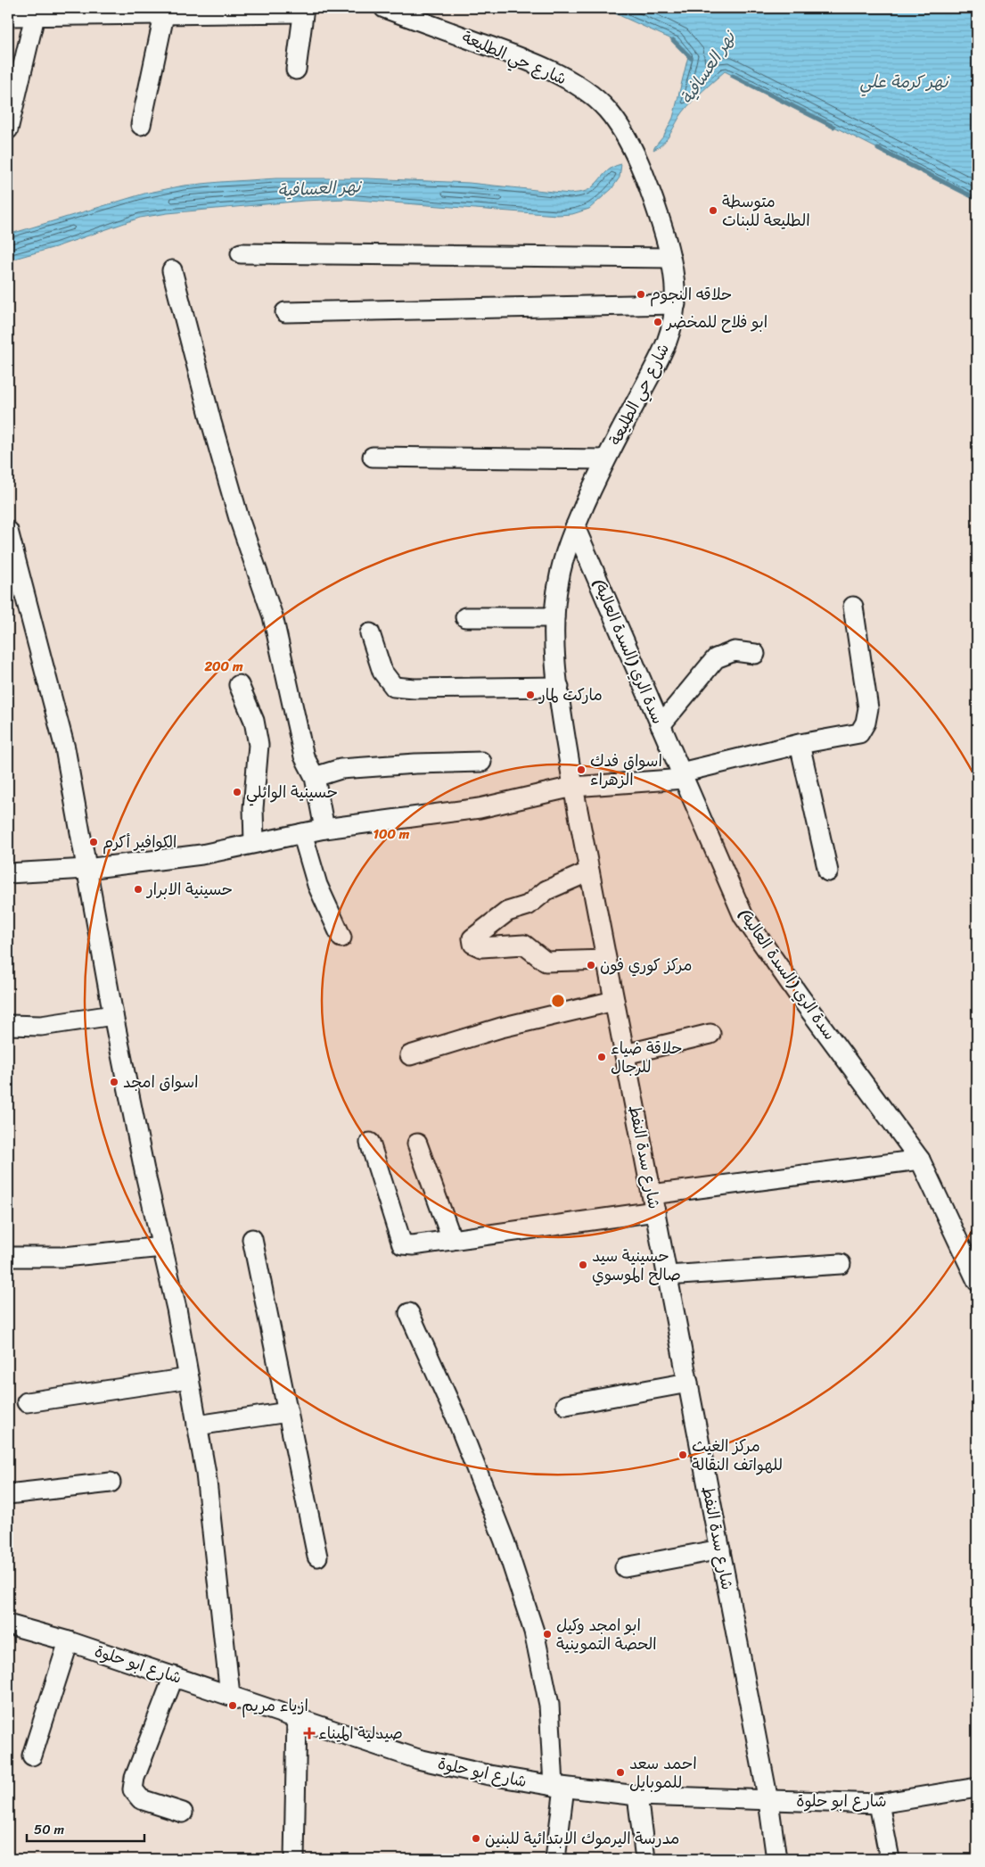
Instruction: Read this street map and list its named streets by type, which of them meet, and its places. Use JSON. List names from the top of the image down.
{
  "streets": {
    "street": [
      "شارع حي الطليعة",
      "سدة الري (السدة العالية)",
      "شارع سدة النفط",
      "شارع ابو حلوة"
    ]
  },
  "crossings": [
    ["شارع حي الطليعة", "شارع سدة النفط"],
    ["سدة الري (السدة العالية)", "شارع سدة النفط"],
    ["شارع سدة النفط", "شارع ابو حلوة"]
  ],
  "water": ["نهر العسافية", "نهر كرمة علي"],
  "places": {
    "other": [
      "متوسطة الطليعة للبنات",
      "حلاقه النجوم",
      "ابو فلاح للمخضر",
      "ماركت لمار",
      "اسواق فدك الزهراء",
      "حسينية الوائلي",
      "الكوافير أكرم",
      "حسينية الابرار",
      "مركز كوري فون",
      "حلاقة ضياء للرجال",
      "اسواق امجد",
      "حسينية سيد صالح الموسوي",
      "مركز الغيث للهواتف النقالة",
      "ابو امجد وكيل الحصة التموينية",
      "ازياء مريم",
      "احمد سعد للموبايل",
      "مدرسة اليرموك الابتدائية للبنين"
    ],
    "health": ["صيدلية الميناء"]
  },
  "scale_bar": "50 m",
  "rings": ["200 m", "100 m"]
}
